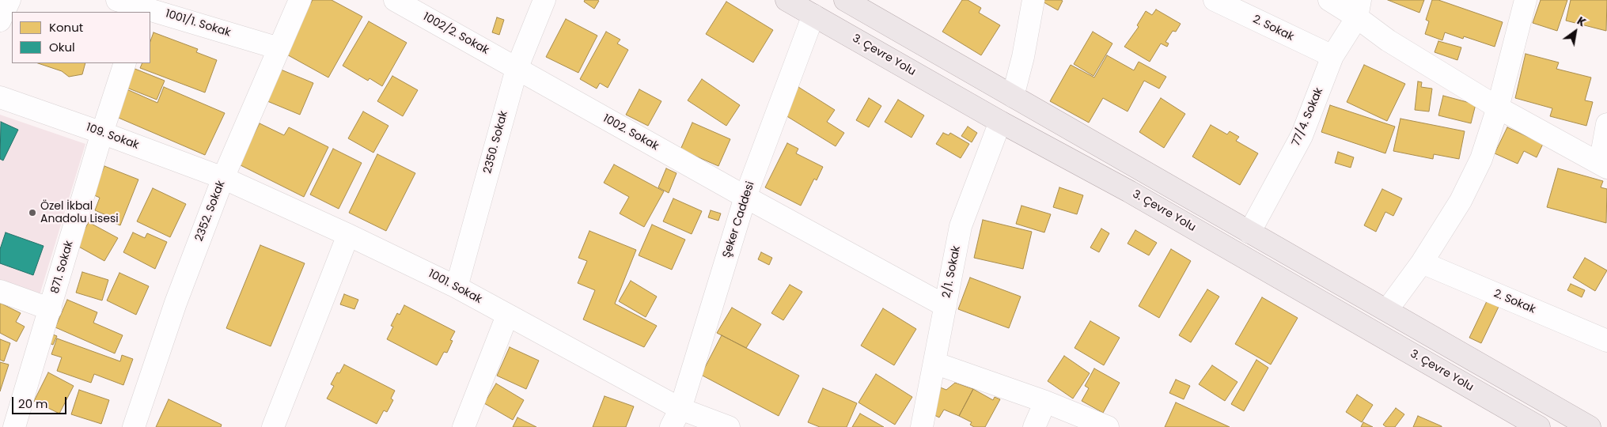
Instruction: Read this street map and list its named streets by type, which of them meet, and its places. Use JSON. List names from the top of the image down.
{
  "streets": {
    "main road": ["3. Çevre Yolu"],
    "street": [
      "1001/1. Sokak",
      "2. Sokak",
      "1002/2. Sokak",
      "77/4. Sokak",
      "1002. Sokak",
      "109. Sokak",
      "2350. Sokak",
      "2352. Sokak",
      "Şeker Caddesi",
      "871. Sokak",
      "2/1. Sokak",
      "1001. Sokak"
    ]
  },
  "crossings": [
    ["1001/1. Sokak", "2352. Sokak"],
    ["2. Sokak", "77/4. Sokak"],
    ["1002/2. Sokak", "1002. Sokak"],
    ["1002/2. Sokak", "2350. Sokak"],
    ["3. Çevre Yolu", "Şeker Caddesi"],
    ["3. Çevre Yolu", "2/1. Sokak"],
    ["1002. Sokak", "2350. Sokak"],
    ["1002. Sokak", "Şeker Caddesi"],
    ["1002. Sokak", "2/1. Sokak"],
    ["109. Sokak", "2352. Sokak"],
    ["109. Sokak", "871. Sokak"],
    ["109. Sokak", "1001. Sokak"],
    ["2350. Sokak", "1001. Sokak"],
    ["2352. Sokak", "1001. Sokak"],
    ["Şeker Caddesi", "1001. Sokak"]
  ],
  "places": ["Özel İkbal Anadolu Lisesi"],
  "legend": ["Konut", "Okul"],
  "scale_bar": "20 m",
  "north": "top right"
}
